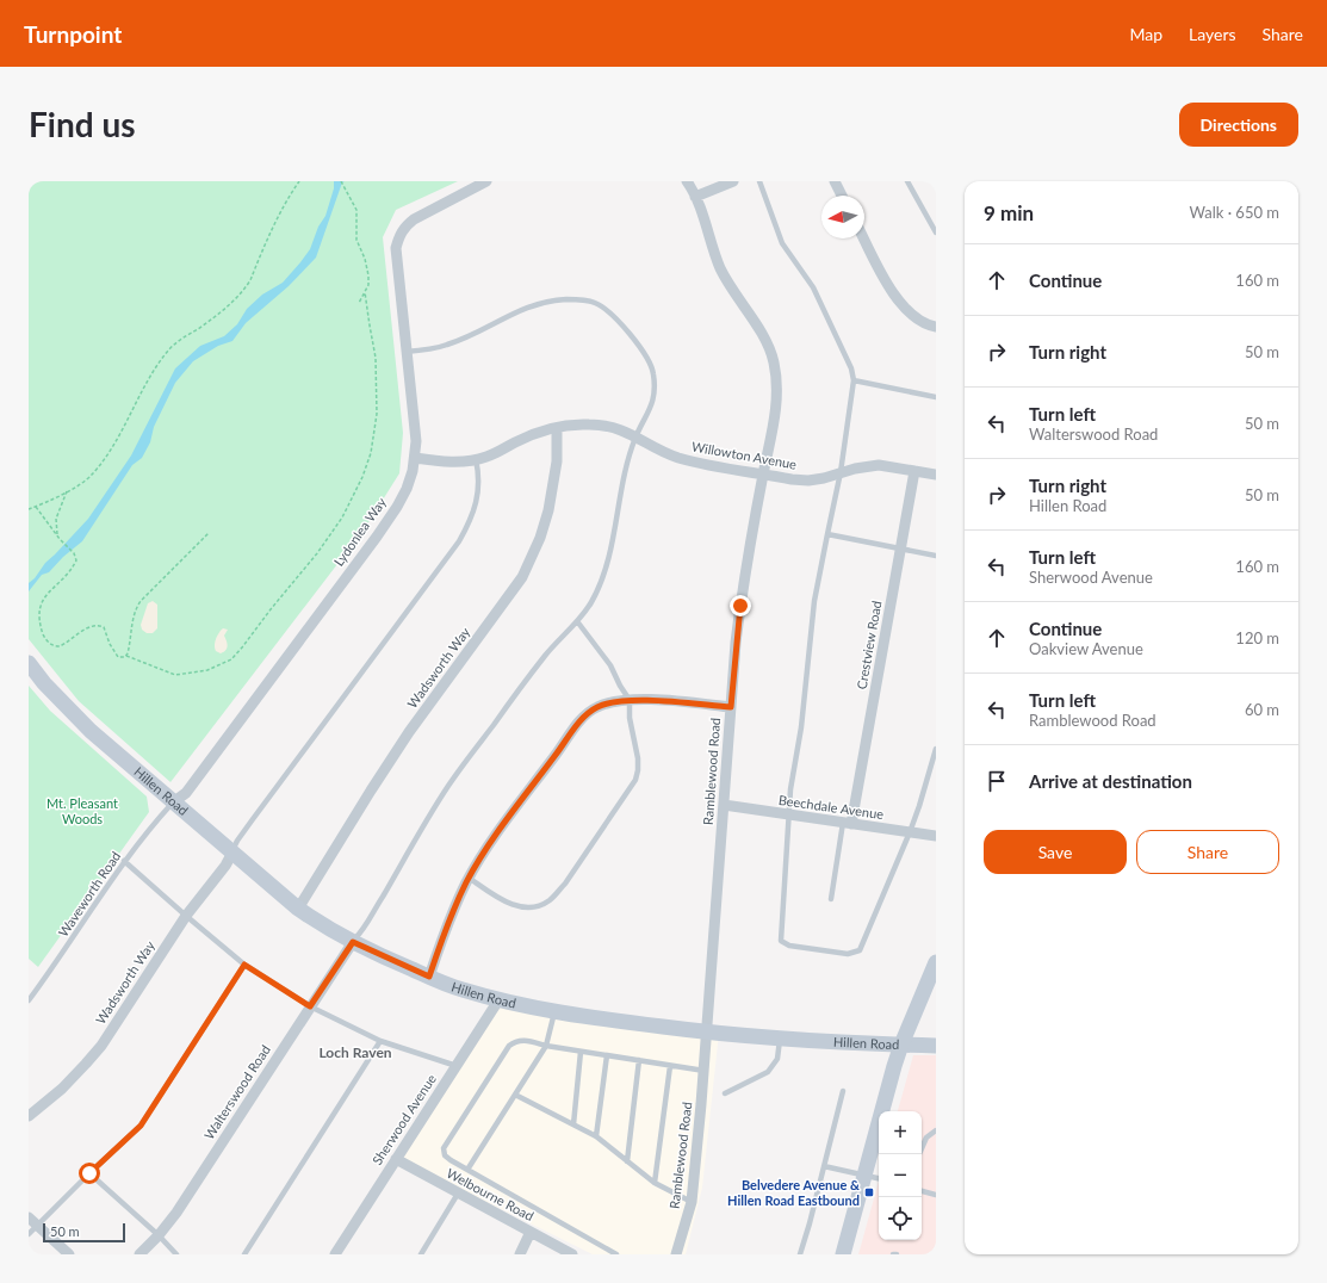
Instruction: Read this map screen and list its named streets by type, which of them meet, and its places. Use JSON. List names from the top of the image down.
{
  "streets": {
    "street": [
      "Willowton Avenue",
      "Lydonlea Way",
      "Crestview Road",
      "Wadsworth Way",
      "Ramblewood Road",
      "Hillen Road",
      "Beechdale Avenue",
      "Walterswood Road",
      "Sherwood Avenue",
      "Welbourne Road"
    ],
    "lane": ["Waveworth Road"]
  },
  "crossings": [
    ["Willowton Avenue", "Lydonlea Way"],
    ["Willowton Avenue", "Crestview Road"],
    ["Willowton Avenue", "Wadsworth Way"],
    ["Willowton Avenue", "Ramblewood Road"],
    ["Lydonlea Way", "Hillen Road"],
    ["Lydonlea Way", "Waveworth Road"],
    ["Crestview Road", "Beechdale Avenue"],
    ["Wadsworth Way", "Hillen Road"],
    ["Ramblewood Road", "Hillen Road"],
    ["Ramblewood Road", "Beechdale Avenue"],
    ["Hillen Road", "Waveworth Road"],
    ["Hillen Road", "Walterswood Road"],
    ["Hillen Road", "Sherwood Avenue"],
    ["Sherwood Avenue", "Welbourne Road"]
  ],
  "districts": ["Loch Raven"],
  "parks": ["Mt. Pleasant Woods"],
  "places": {
    "transit": ["Belvedere Avenue & Hillen Road Eastbound"]
  },
  "scale_bar": "50 m",
  "north": "left",
  "page": {
    "header": "Turnpoint",
    "nav": ["Map", "Layers", "Share"],
    "buttons": [
      "Directions",
      ["Save", "Share"]
    ],
    "title": "Find us",
    "heading": ["9 min", "Walk · 650 m"],
    "list": [
      ["Continue", "160 m"],
      ["Turn right", "50 m"],
      ["Turn left", "Walterswood Road", "50 m"],
      ["Turn right", "Hillen Road", "50 m"],
      ["Turn left", "Sherwood Avenue", "160 m"],
      ["Continue", "Oakview Avenue", "120 m"],
      ["Turn left", "Ramblewood Road", "60 m"],
      "Arrive at destination"
    ],
    "map_buttons": ["+", "−"],
    "scale": "50 m"
  }
}
